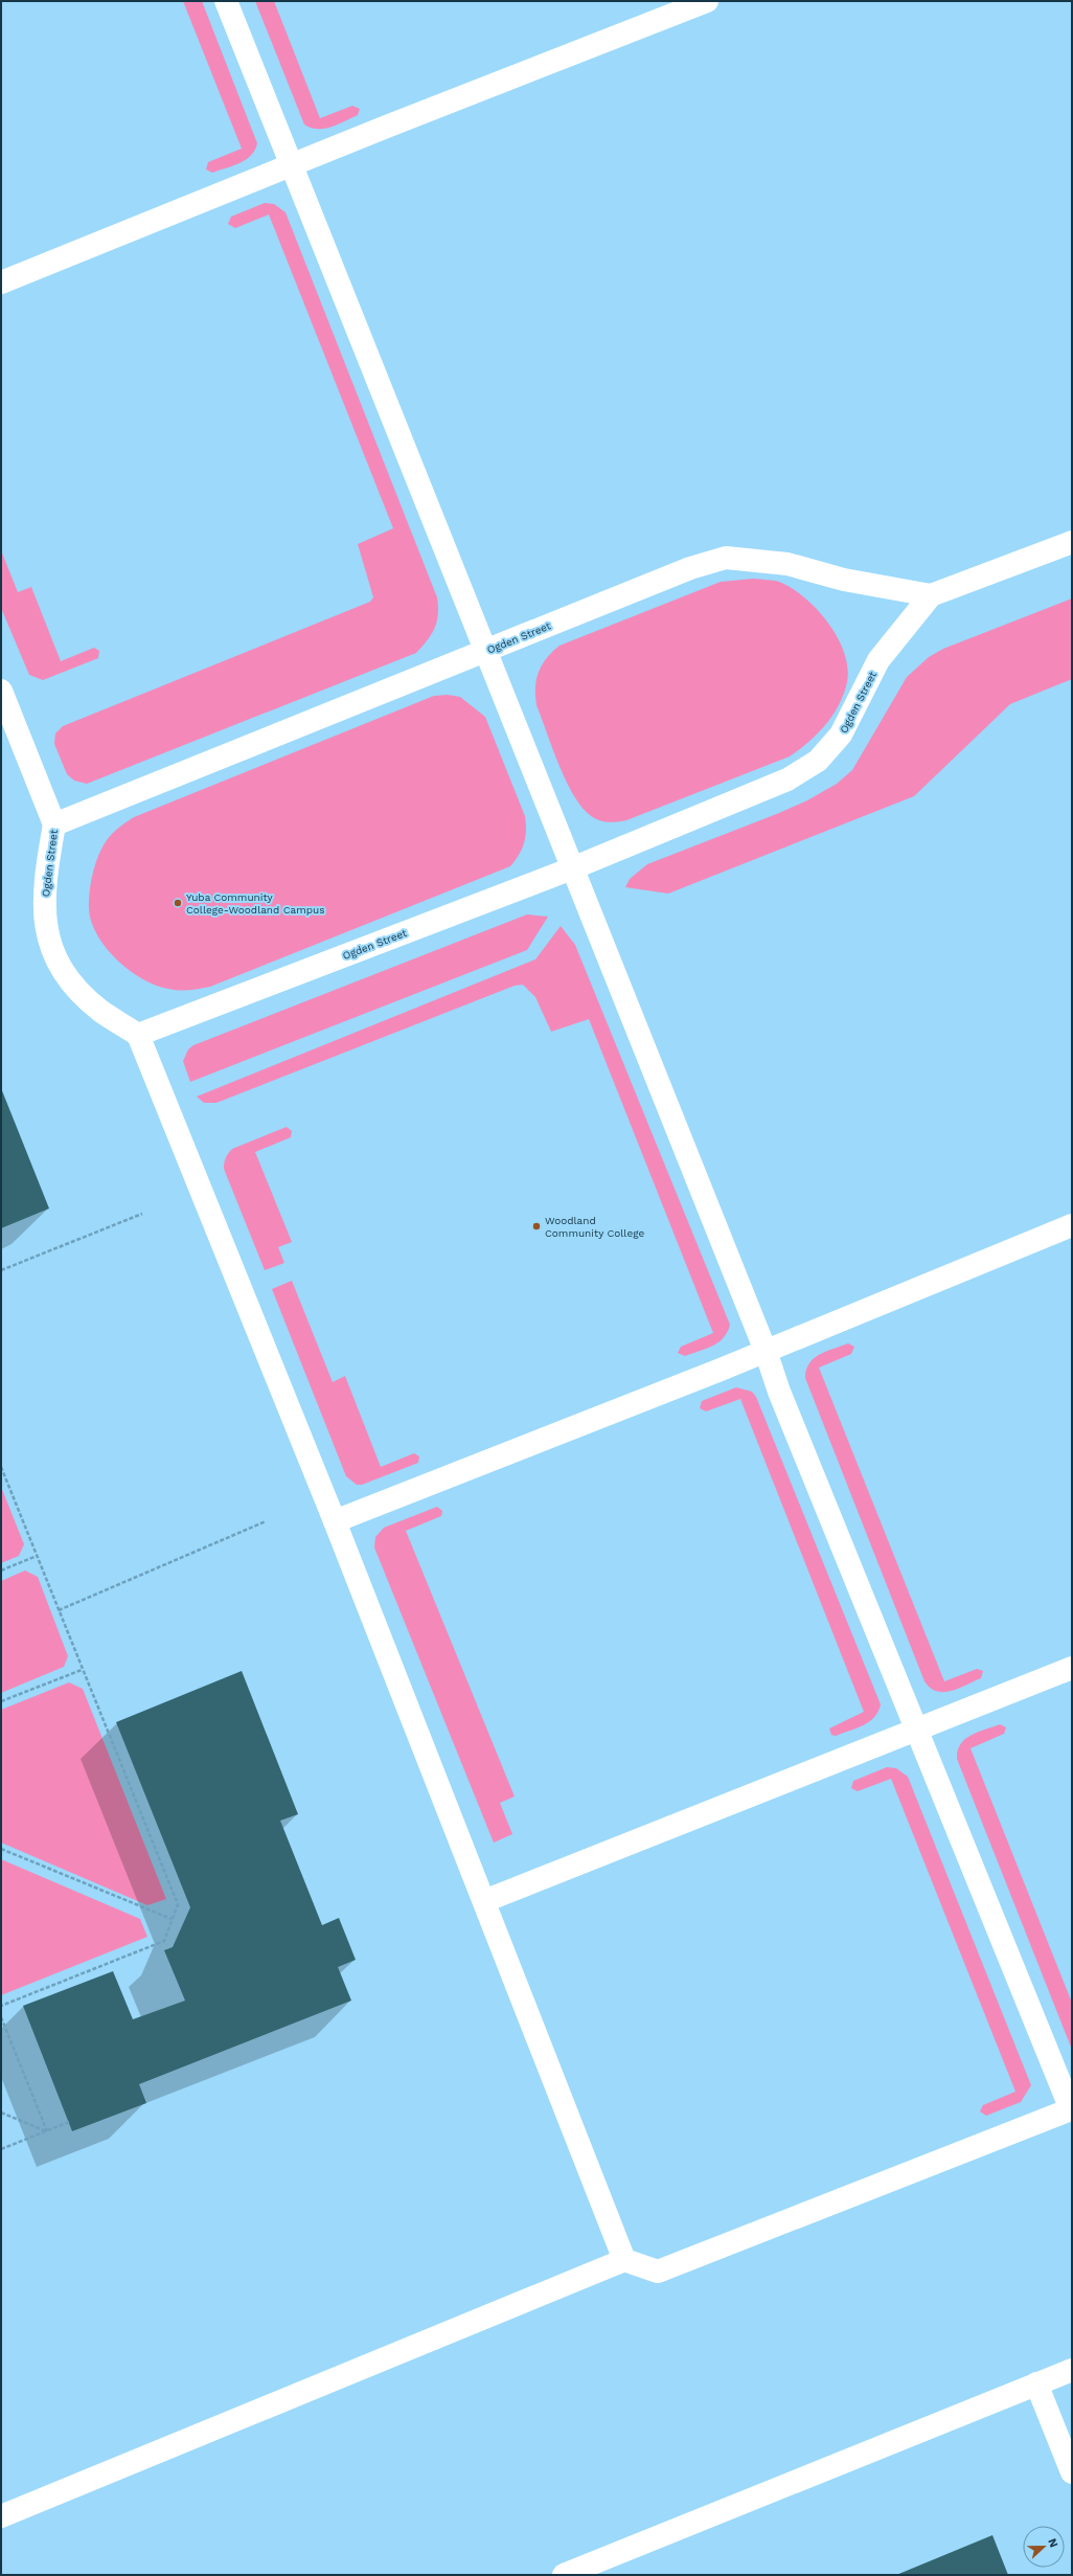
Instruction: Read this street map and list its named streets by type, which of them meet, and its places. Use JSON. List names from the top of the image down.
{
  "streets": {
    "street": ["Ogden Street"]
  },
  "places": ["Yuba Community College-Woodland Campus", "Woodland Community College"],
  "north": "right"
}
